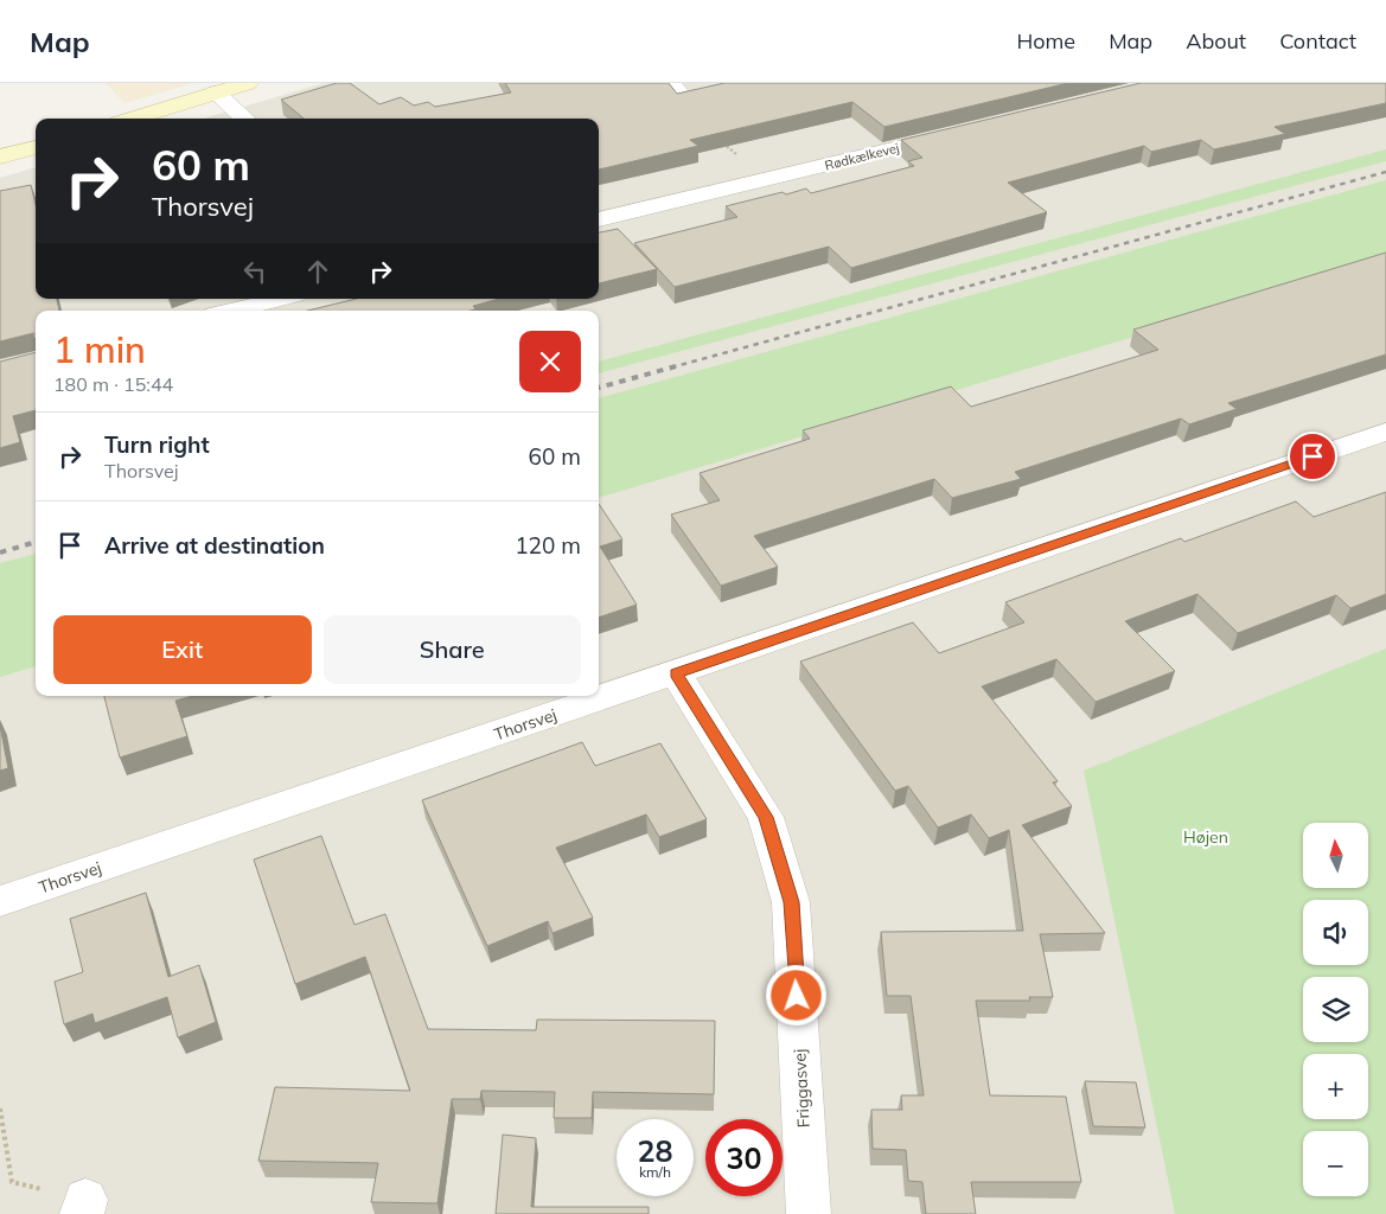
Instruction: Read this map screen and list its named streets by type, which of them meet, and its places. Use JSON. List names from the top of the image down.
{
  "streets": {
    "street": ["Rødkælkevej", "Thorsvej", "Friggasvej"]
  },
  "crossings": [
    ["Thorsvej", "Friggasvej"]
  ],
  "parks": ["Højen"],
  "north": "top",
  "page": {
    "header": "Map",
    "nav": [
      "Home",
      "Map",
      "About",
      "Contact"
    ],
    "turn": ["60 m", "Thorsvej"],
    "heading": ["1 min", "180 m · 15:44"],
    "list": [
      {
        "name": "Turn right",
        "note": "Thorsvej",
        "value": "60 m"
      },
      {
        "name": "Arrive at destination",
        "value": "120 m"
      }
    ],
    "buttons": ["Exit", "Share"],
    "map_buttons": ["+", "−"],
    "speed": "28 km/h",
    "limit": "30"
  }
}
